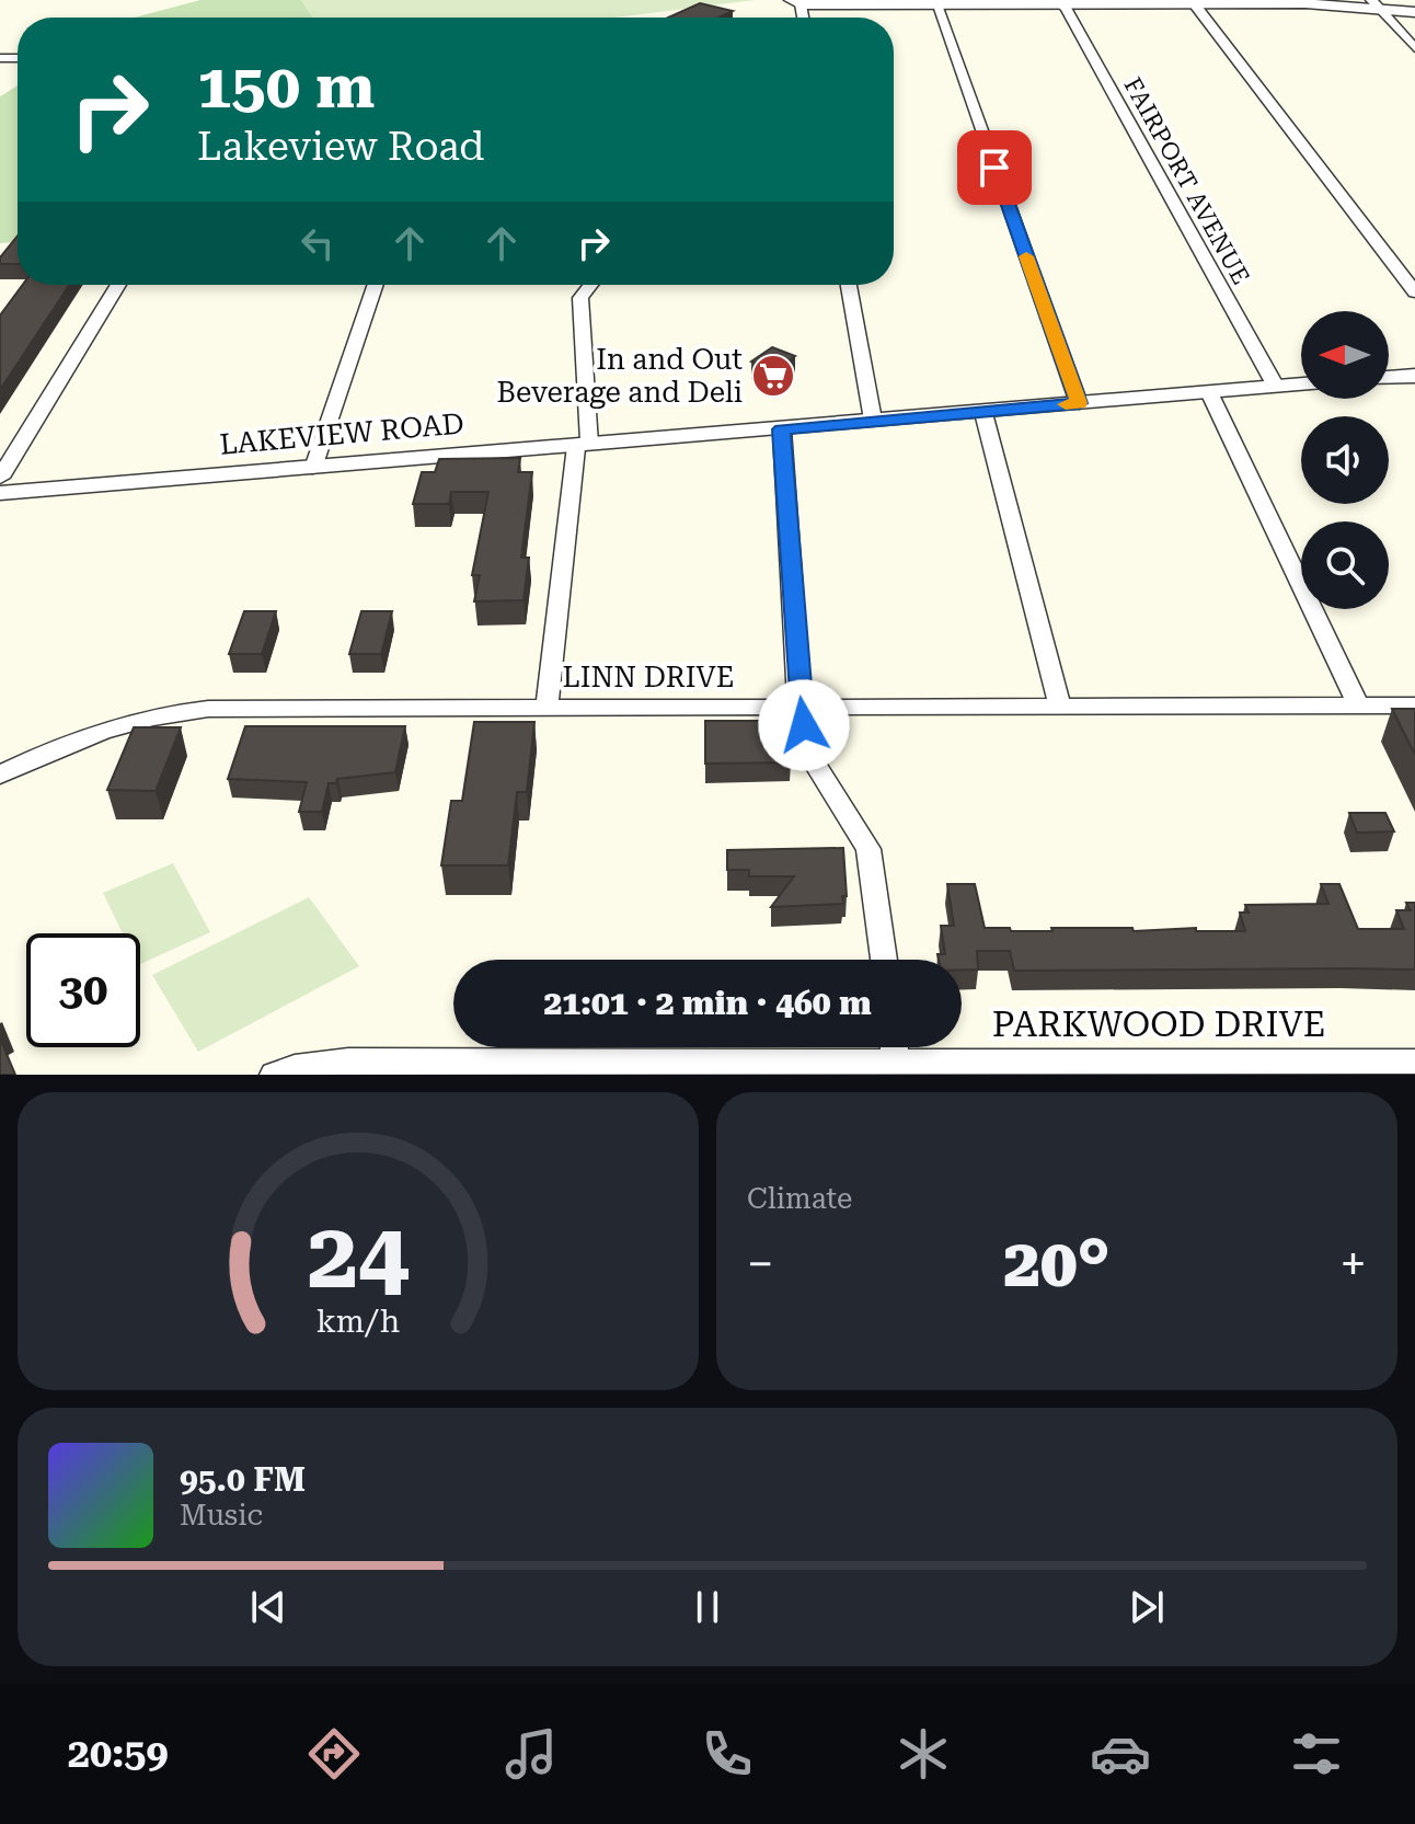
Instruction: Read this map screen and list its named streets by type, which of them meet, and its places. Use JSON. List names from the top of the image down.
{
  "streets": {
    "street": [
      "FAIRPORT AVENUE",
      "LAKEVIEW ROAD",
      "LINN DRIVE",
      "PARKWOOD DRIVE"
    ]
  },
  "crossings": [
    ["FAIRPORT AVENUE", "LAKEVIEW ROAD"]
  ],
  "places": {
    "supermarket": ["In and Out Beverage and Deli"]
  },
  "north": "left",
  "page": {
    "turn": ["150 m", "Lakeview Road"],
    "limit": "30",
    "trip": "21:01 · 2 min · 460 m",
    "tile": "Climate",
    "heat": ["−", "20°", "+"],
    "song": ["95.0 FM", "Music"],
    "tabs": "20:59",
    "gauge": ["24", "km/h"]
  }
}
